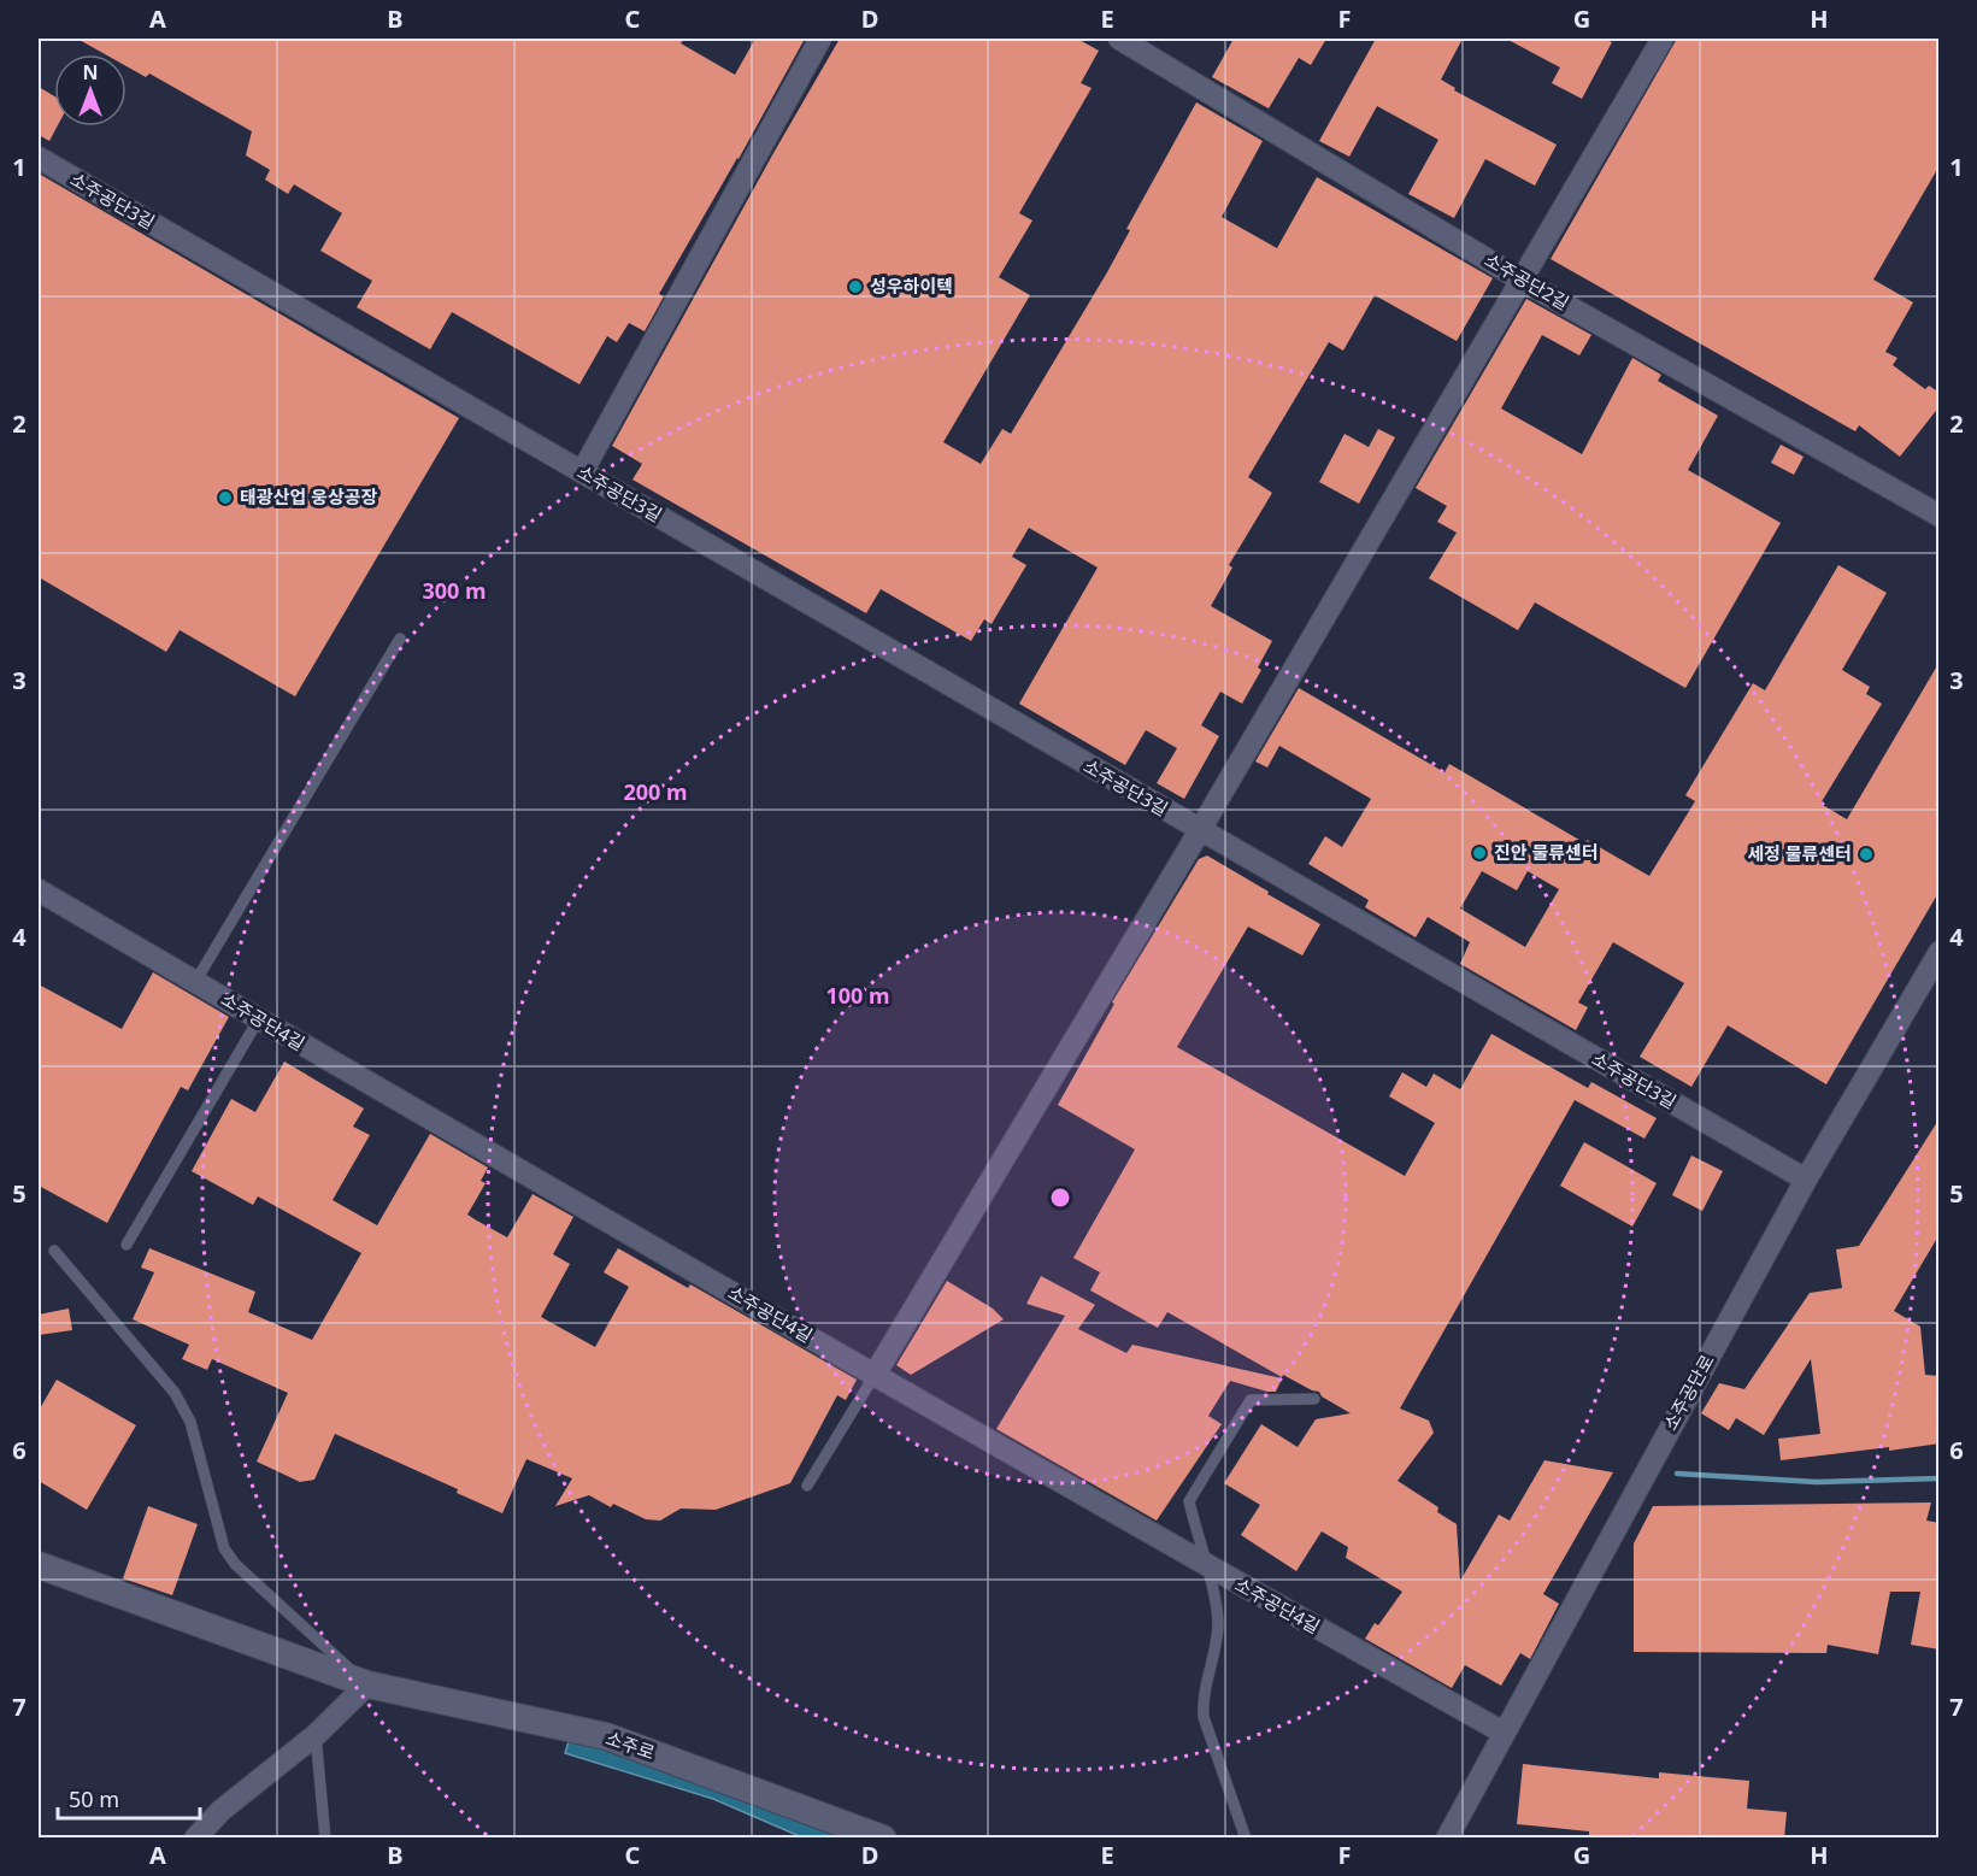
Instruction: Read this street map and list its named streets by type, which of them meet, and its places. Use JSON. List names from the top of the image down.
{
  "streets": {
    "street": [
      "소주공단3길",
      "소주공단2길",
      "소주공단4길",
      "소주공단로",
      "소주로"
    ]
  },
  "crossings": [
    ["소주공단3길", "소주공단로"],
    ["소주공단4길", "소주공단로"]
  ],
  "places": [
    "성우하이텍",
    "태광산업 웅상공장",
    "진안 물류센터",
    "세정 물류센터"
  ],
  "scale_bar": "50 m",
  "north": "top",
  "grid": {
    "columns": [
      "A",
      "B",
      "C",
      "D",
      "E",
      "F",
      "G",
      "H"
    ],
    "rows": [
      "1",
      "2",
      "3",
      "4",
      "5",
      "6",
      "7"
    ]
  },
  "rings": ["300 m", "200 m", "100 m"]
}
